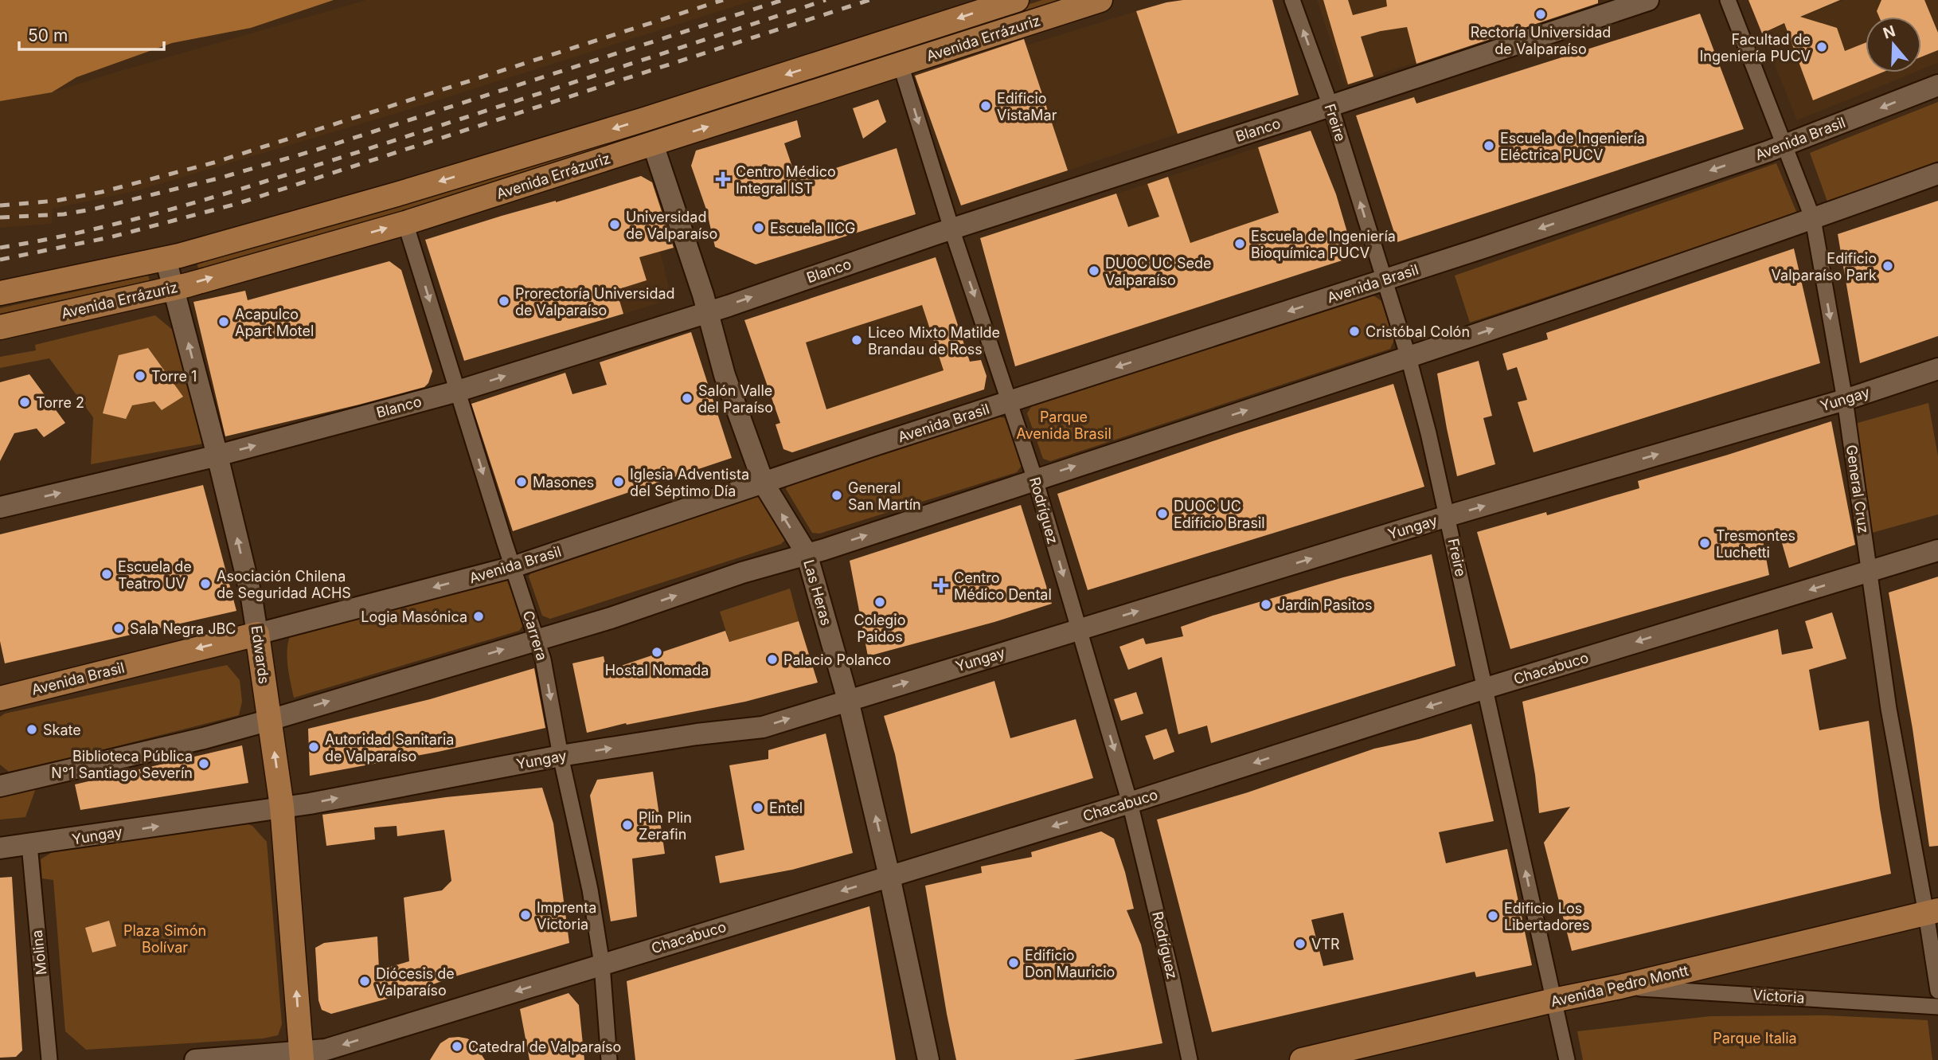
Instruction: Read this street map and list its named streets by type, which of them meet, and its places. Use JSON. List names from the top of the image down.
{
  "streets": {
    "main road": [
      "Avenida Errázuriz",
      "Avenida Brasil",
      "Edwards",
      "Avenida Pedro Montt"
    ],
    "street": [
      "Freire",
      "Blanco",
      "Yungay",
      "General Cruz",
      "Rodríguez",
      "Las Heras",
      "Carrera",
      "Chacabuco",
      "Molina",
      "Victoria"
    ]
  },
  "crossings": [
    ["Avenida Errázuriz", "Rodríguez"],
    ["Avenida Errázuriz", "Las Heras"],
    ["Avenida Errázuriz", "Carrera"],
    ["Avenida Errázuriz", "Edwards"],
    ["Freire", "Blanco"],
    ["Freire", "Avenida Brasil"],
    ["Freire", "Yungay"],
    ["Freire", "Chacabuco"],
    ["Freire", "Avenida Pedro Montt"],
    ["Blanco", "Rodríguez"],
    ["Blanco", "Las Heras"],
    ["Blanco", "Carrera"],
    ["Blanco", "Edwards"],
    ["Avenida Brasil", "General Cruz"],
    ["Avenida Brasil", "Rodríguez"],
    ["Avenida Brasil", "Las Heras"],
    ["Avenida Brasil", "Carrera"],
    ["Avenida Brasil", "Edwards"],
    ["Yungay", "General Cruz"],
    ["Yungay", "Rodríguez"],
    ["Yungay", "Las Heras"],
    ["Yungay", "Carrera"],
    ["Yungay", "Edwards"],
    ["Yungay", "Molina"],
    ["General Cruz", "Chacabuco"],
    ["General Cruz", "Avenida Pedro Montt"],
    ["Rodríguez", "Chacabuco"],
    ["Las Heras", "Chacabuco"],
    ["Carrera", "Chacabuco"],
    ["Edwards", "Chacabuco"],
    ["Avenida Pedro Montt", "Victoria"]
  ],
  "one_way": [
    "Freire",
    "Blanco",
    "Rodríguez",
    "Carrera",
    "Edwards",
    "Chacabuco"
  ],
  "parks": ["Parque Avenida Brasil", "Plaza Simón Bolívar", "Parque Italia"],
  "places": {
    "other": [
      "Rectoría Universidad de Valparaíso",
      "Facultad de Ingeniería PUCV",
      "Edificio VistaMar",
      "Escuela de Ingeniería Eléctrica PUCV",
      "Universidad de Valparaíso",
      "Escuela IICG",
      "Escuela de Ingeniería Bioquímica PUCV",
      "Edificio Valparaíso Park",
      "DUOC UC Sede Valparaíso",
      "Prorectoría Universidad de Valparaíso",
      "Acapulco Apart Motel",
      "Cristóbal Colón",
      "Liceo Mixto Matilde Brandau de Ross",
      "Torre 1",
      "Salón Valle del Paraíso",
      "Torre 2",
      "Masones",
      "Iglesia Adventista del Séptimo Día",
      "General San Martín",
      "DUOC UC Edificio Brasil",
      "Tresmontes Luchetti",
      "Escuela de Teatro UV",
      "Asociación Chilena de Seguridad ACHS",
      "Colegio Paidos",
      "Jardin Pasitos",
      "Logia Masónica",
      "Sala Negra JBC",
      "Hostal Nomada",
      "Palacio Polanco",
      "Skate",
      "Autoridad Sanitaria de Valparaíso",
      "Biblioteca Pública N°1 Santiago Severín",
      "Entel",
      "Plin Plin Zerafin",
      "Imprenta Victoria",
      "Edificio Los Libertadores",
      "VTR",
      "Edificio Don Mauricio",
      "Diócesis de Valparaíso",
      "Catedral de Valparaíso"
    ],
    "health": ["Centro Médico Integral IST", "Centro Médico Dental"]
  },
  "scale_bar": "50 m",
  "north": "top"
}
